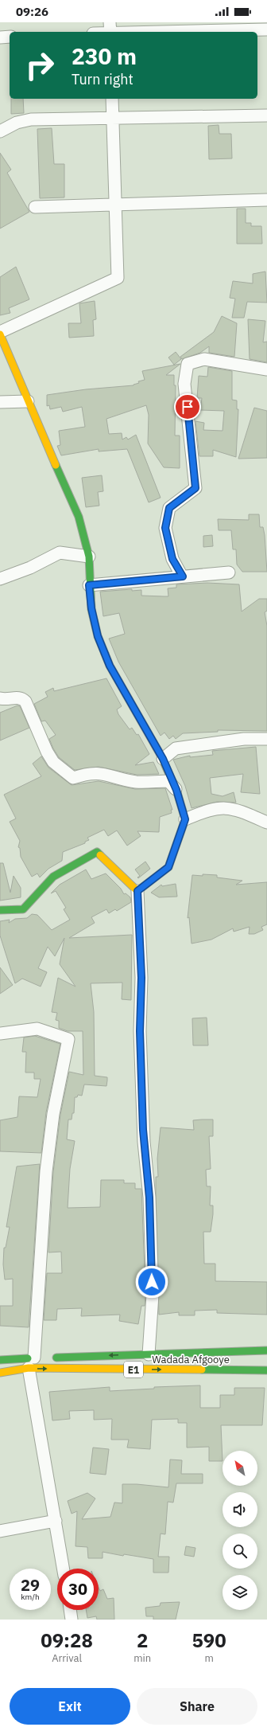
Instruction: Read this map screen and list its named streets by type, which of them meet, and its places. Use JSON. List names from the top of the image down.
{
  "streets": {
    "main road": ["Wadada Afgooye", "E1"]
  },
  "north": "top left",
  "page": {
    "status": "09:26",
    "turn": ["230 m", "Turn right"],
    "speed": "29 km/h",
    "limit": "30",
    "eta": [
      "09:28",
      "Arrival",
      "2",
      "min",
      "590",
      "m"
    ],
    "buttons": ["Exit", "Share"]
  }
}
